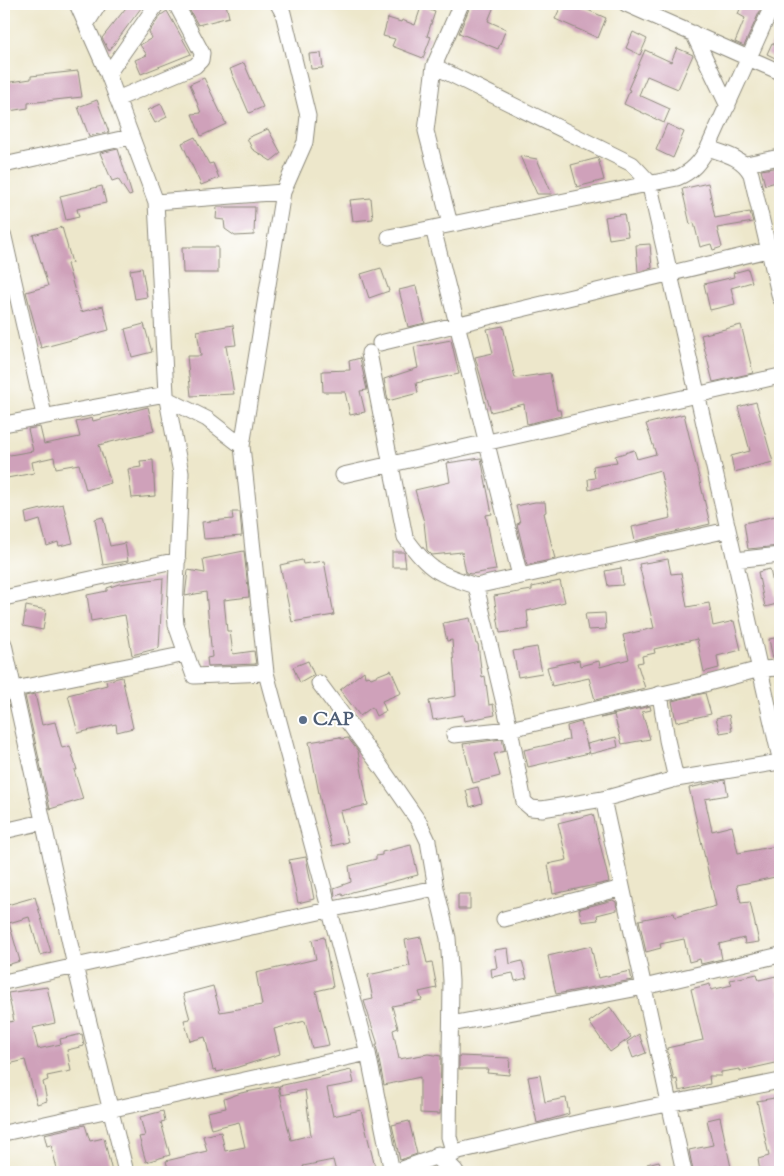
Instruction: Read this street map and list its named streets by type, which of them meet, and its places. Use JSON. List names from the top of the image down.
{
  "places": ["CAP"]
}
